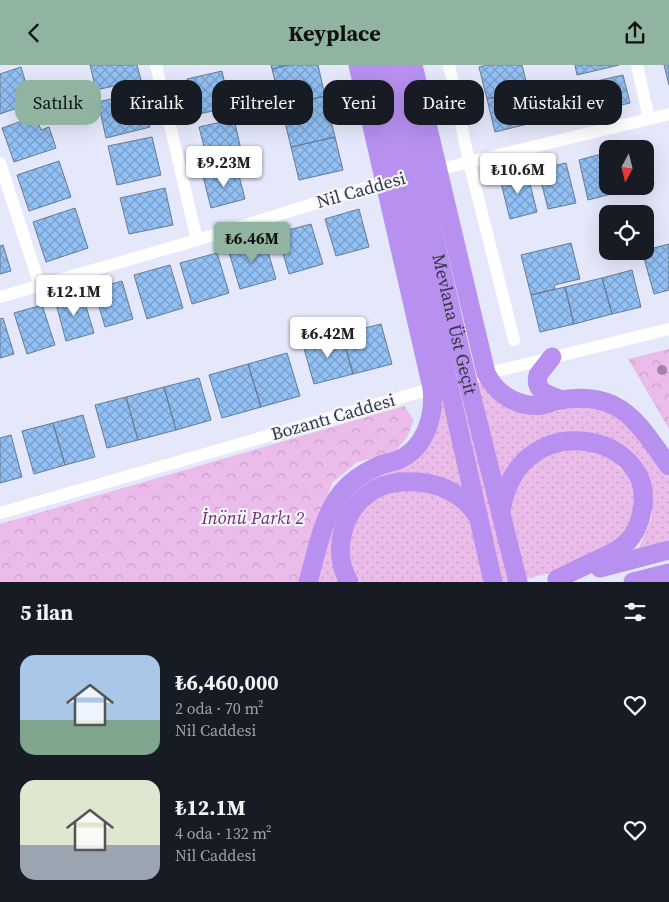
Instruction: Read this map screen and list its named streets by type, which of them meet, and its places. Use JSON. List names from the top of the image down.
{
  "streets": {
    "highway": ["Mevlana Üst Geçit"],
    "street": ["Nil Caddesi", "Bozantı Caddesi"]
  },
  "parks": ["İnönü Parkı 2"],
  "north": "bottom",
  "page": {
    "header": "Keyplace",
    "chip": [
      "Satılık",
      "Kiralık",
      "Filtreler",
      "Yeni",
      "Daire",
      "Müstakil ev"
    ],
    "price": [
      "₺9.23M",
      "₺10.6M",
      "₺6.46M",
      "₺12.1M",
      "₺6.42M"
    ],
    "heading": "5 ilan",
    "list": [
      {
        "name": "₺6,460,000",
        "note": "2 oda · 70 m² · Nil Caddesi"
      },
      {
        "name": "₺12.1M",
        "note": "4 oda · 132 m² · Nil Caddesi"
      }
    ]
  }
}
